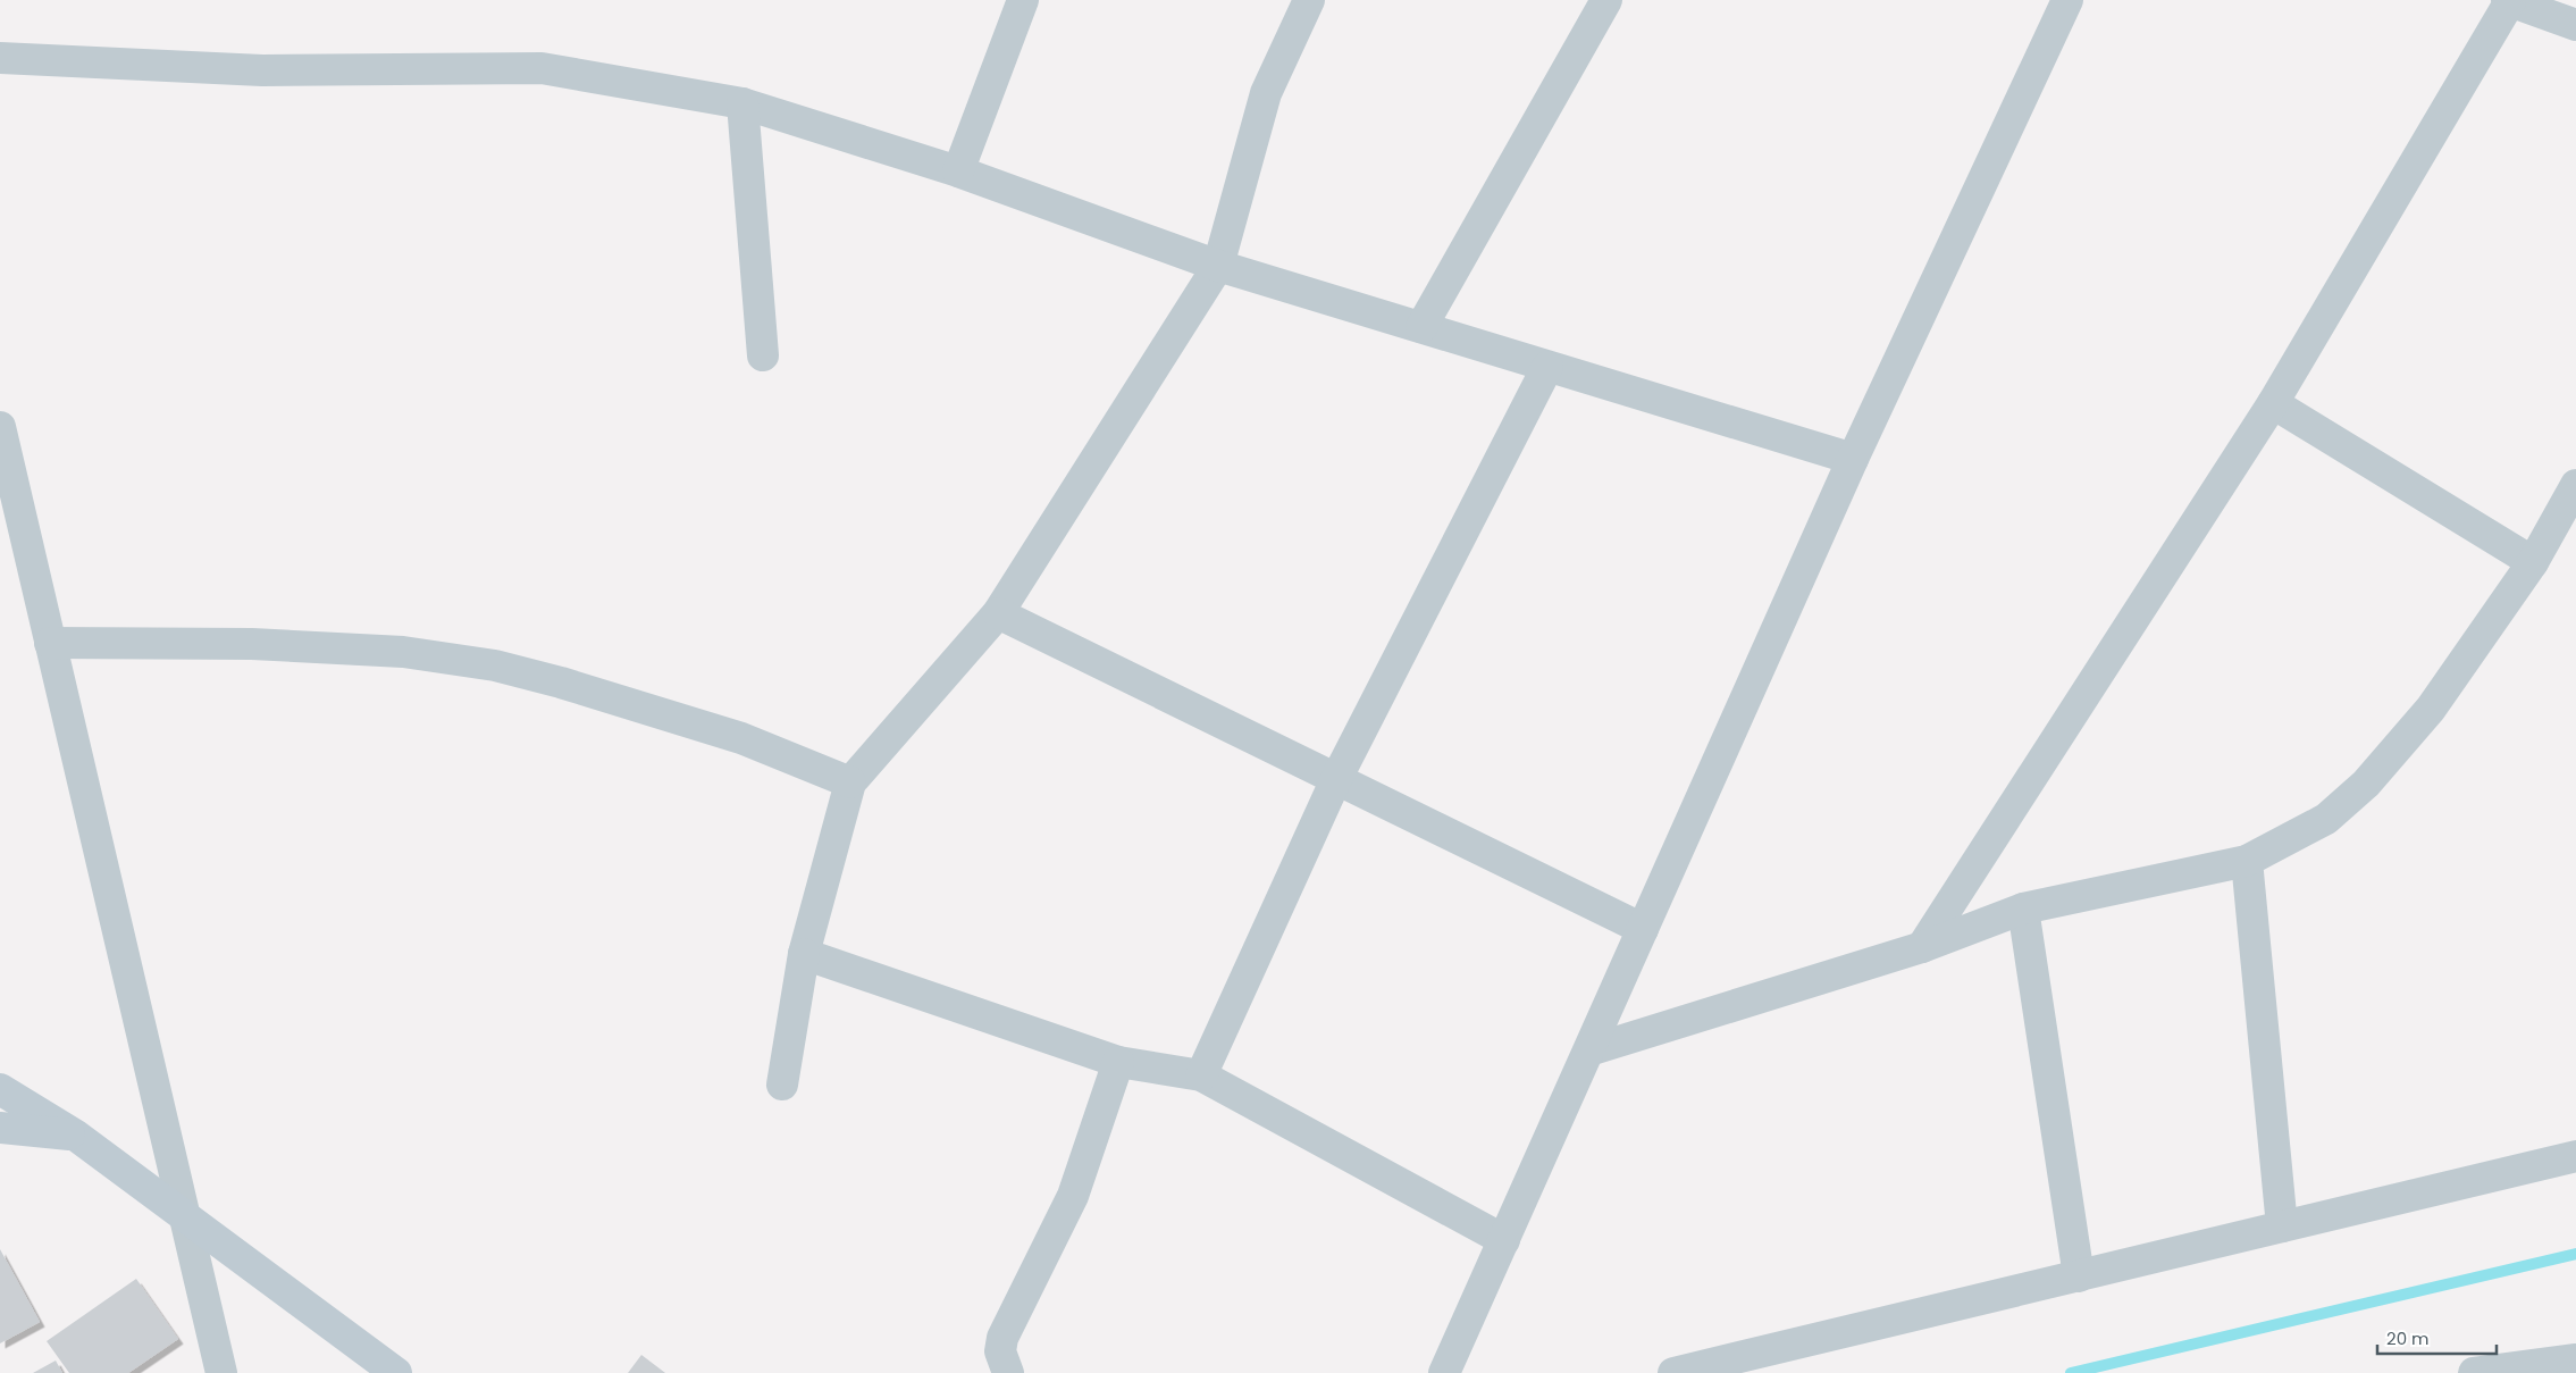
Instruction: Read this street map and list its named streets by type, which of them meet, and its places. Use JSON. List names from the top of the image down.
{
  "scale_bar": "20 m"
}
